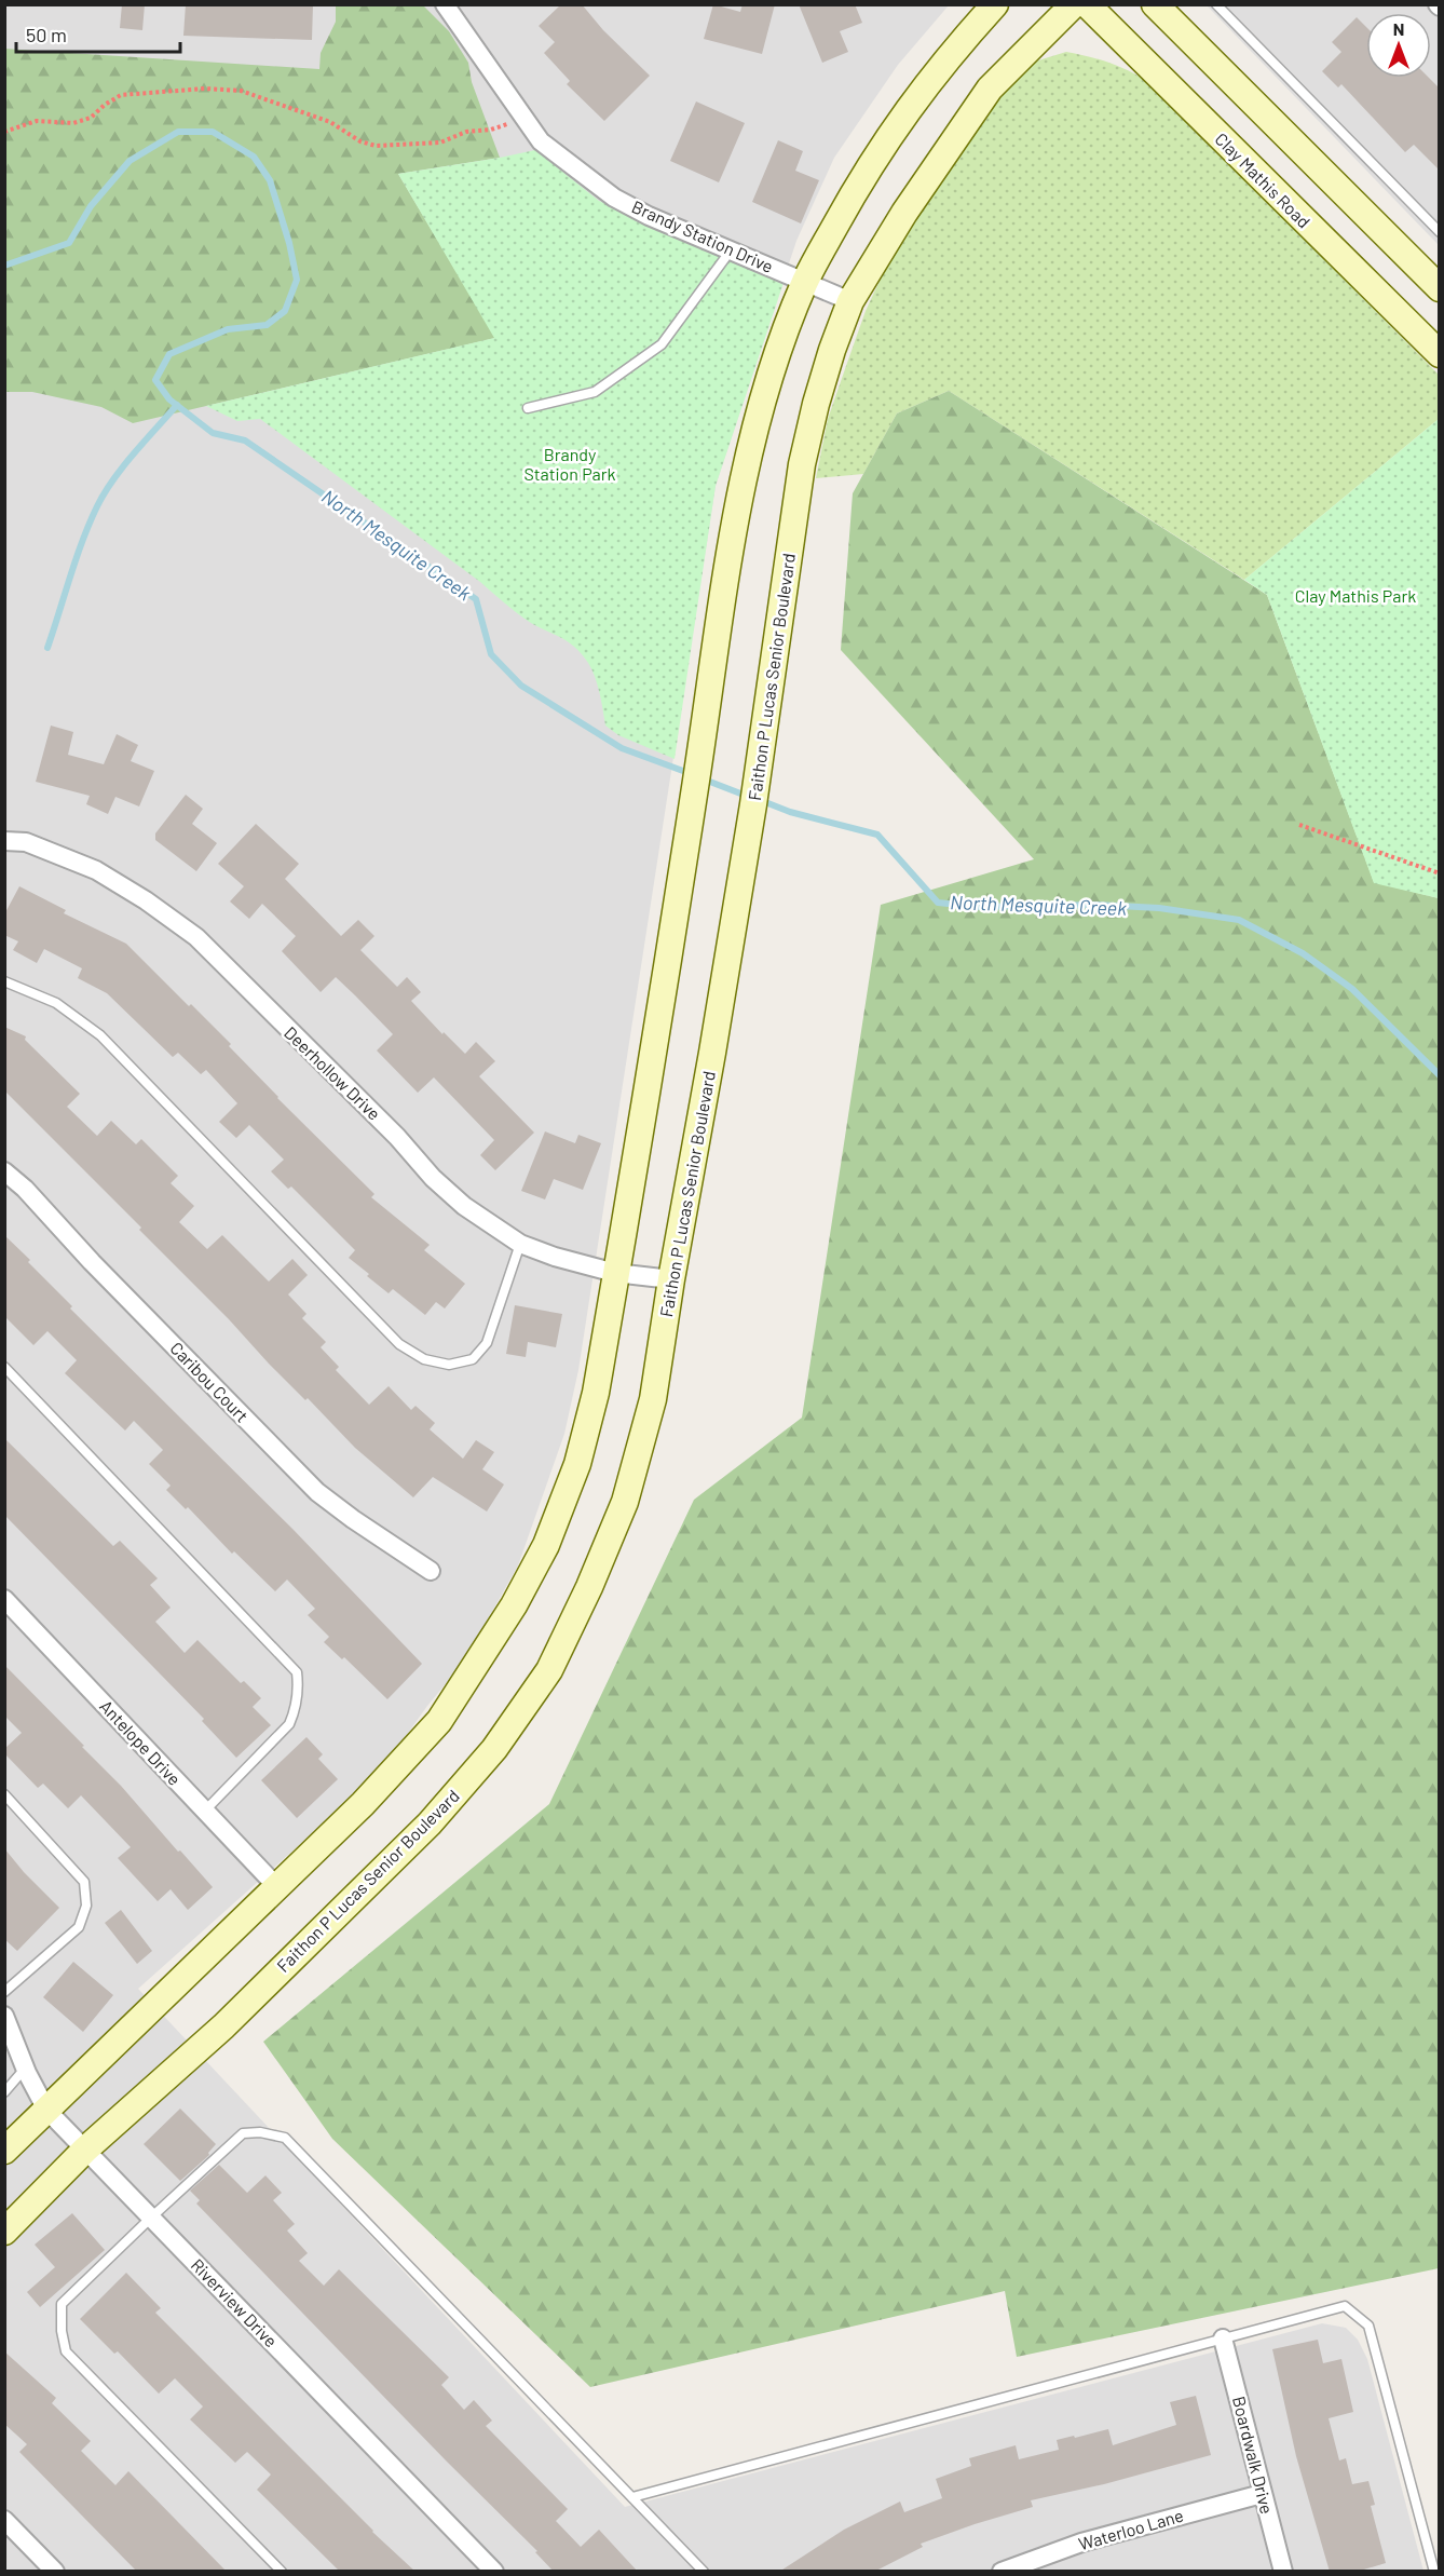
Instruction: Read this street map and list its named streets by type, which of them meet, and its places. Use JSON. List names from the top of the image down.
{
  "streets": {
    "main road": ["Clay Mathis Road", "Faithon P Lucas Senior Boulevard"],
    "street": [
      "Brandy Station Drive",
      "Deerhollow Drive",
      "Caribou Court",
      "Antelope Drive",
      "Riverview Drive",
      "Boardwalk Drive",
      "Waterloo Lane"
    ]
  },
  "crossings": [
    ["Brandy Station Drive", "Faithon P Lucas Senior Boulevard"],
    ["Faithon P Lucas Senior Boulevard", "Deerhollow Drive"],
    ["Faithon P Lucas Senior Boulevard", "Riverview Drive"],
    ["Boardwalk Drive", "Waterloo Lane"]
  ],
  "water": ["North Mesquite Creek"],
  "parks": ["Brandy Station Park", "Clay Mathis Park"],
  "scale_bar": "50 m",
  "north": "top"
}
